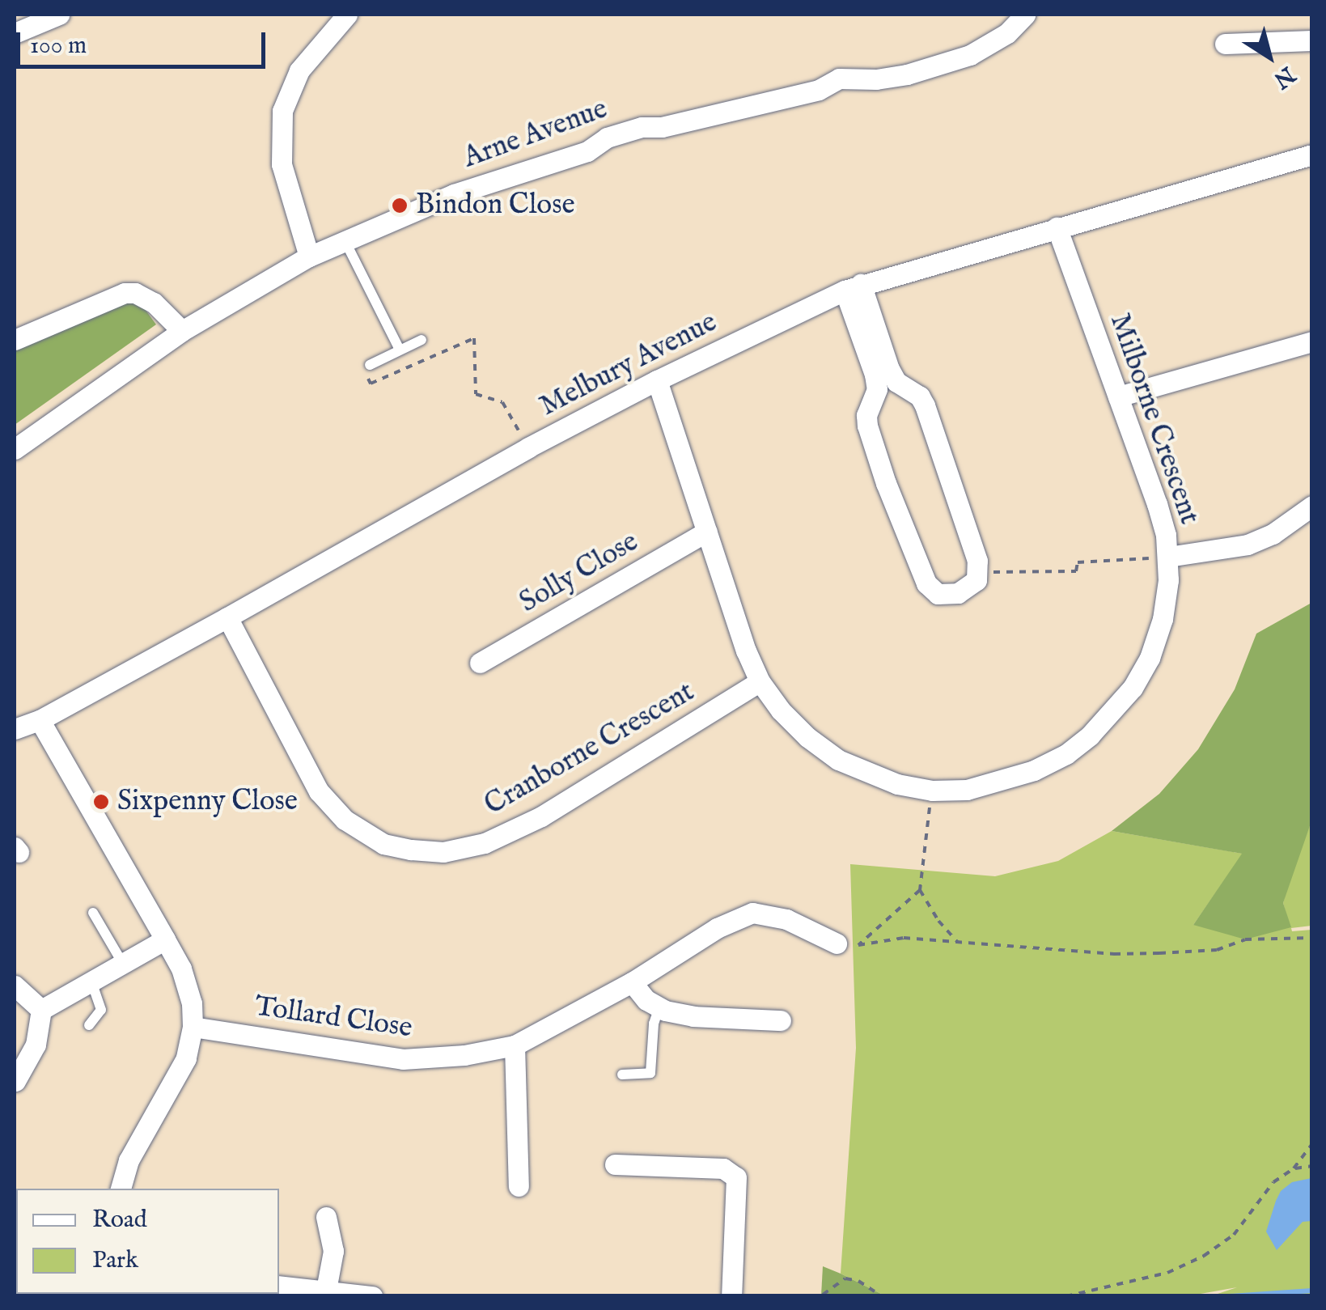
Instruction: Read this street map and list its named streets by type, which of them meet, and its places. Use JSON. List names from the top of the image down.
{
  "streets": {
    "street": [
      "Arne Avenue",
      "Melbury Avenue",
      "Milborne Crescent",
      "Solly Close",
      "Cranborne Crescent",
      "Tollard Close"
    ]
  },
  "crossings": [
    ["Melbury Avenue", "Milborne Crescent"],
    ["Melbury Avenue", "Cranborne Crescent"],
    ["Milborne Crescent", "Solly Close"],
    ["Milborne Crescent", "Cranborne Crescent"]
  ],
  "places": ["Bindon Close", "Sixpenny Close"],
  "legend": ["Road", "Park"],
  "scale_bar": "100 m",
  "north": "bottom right"
}
